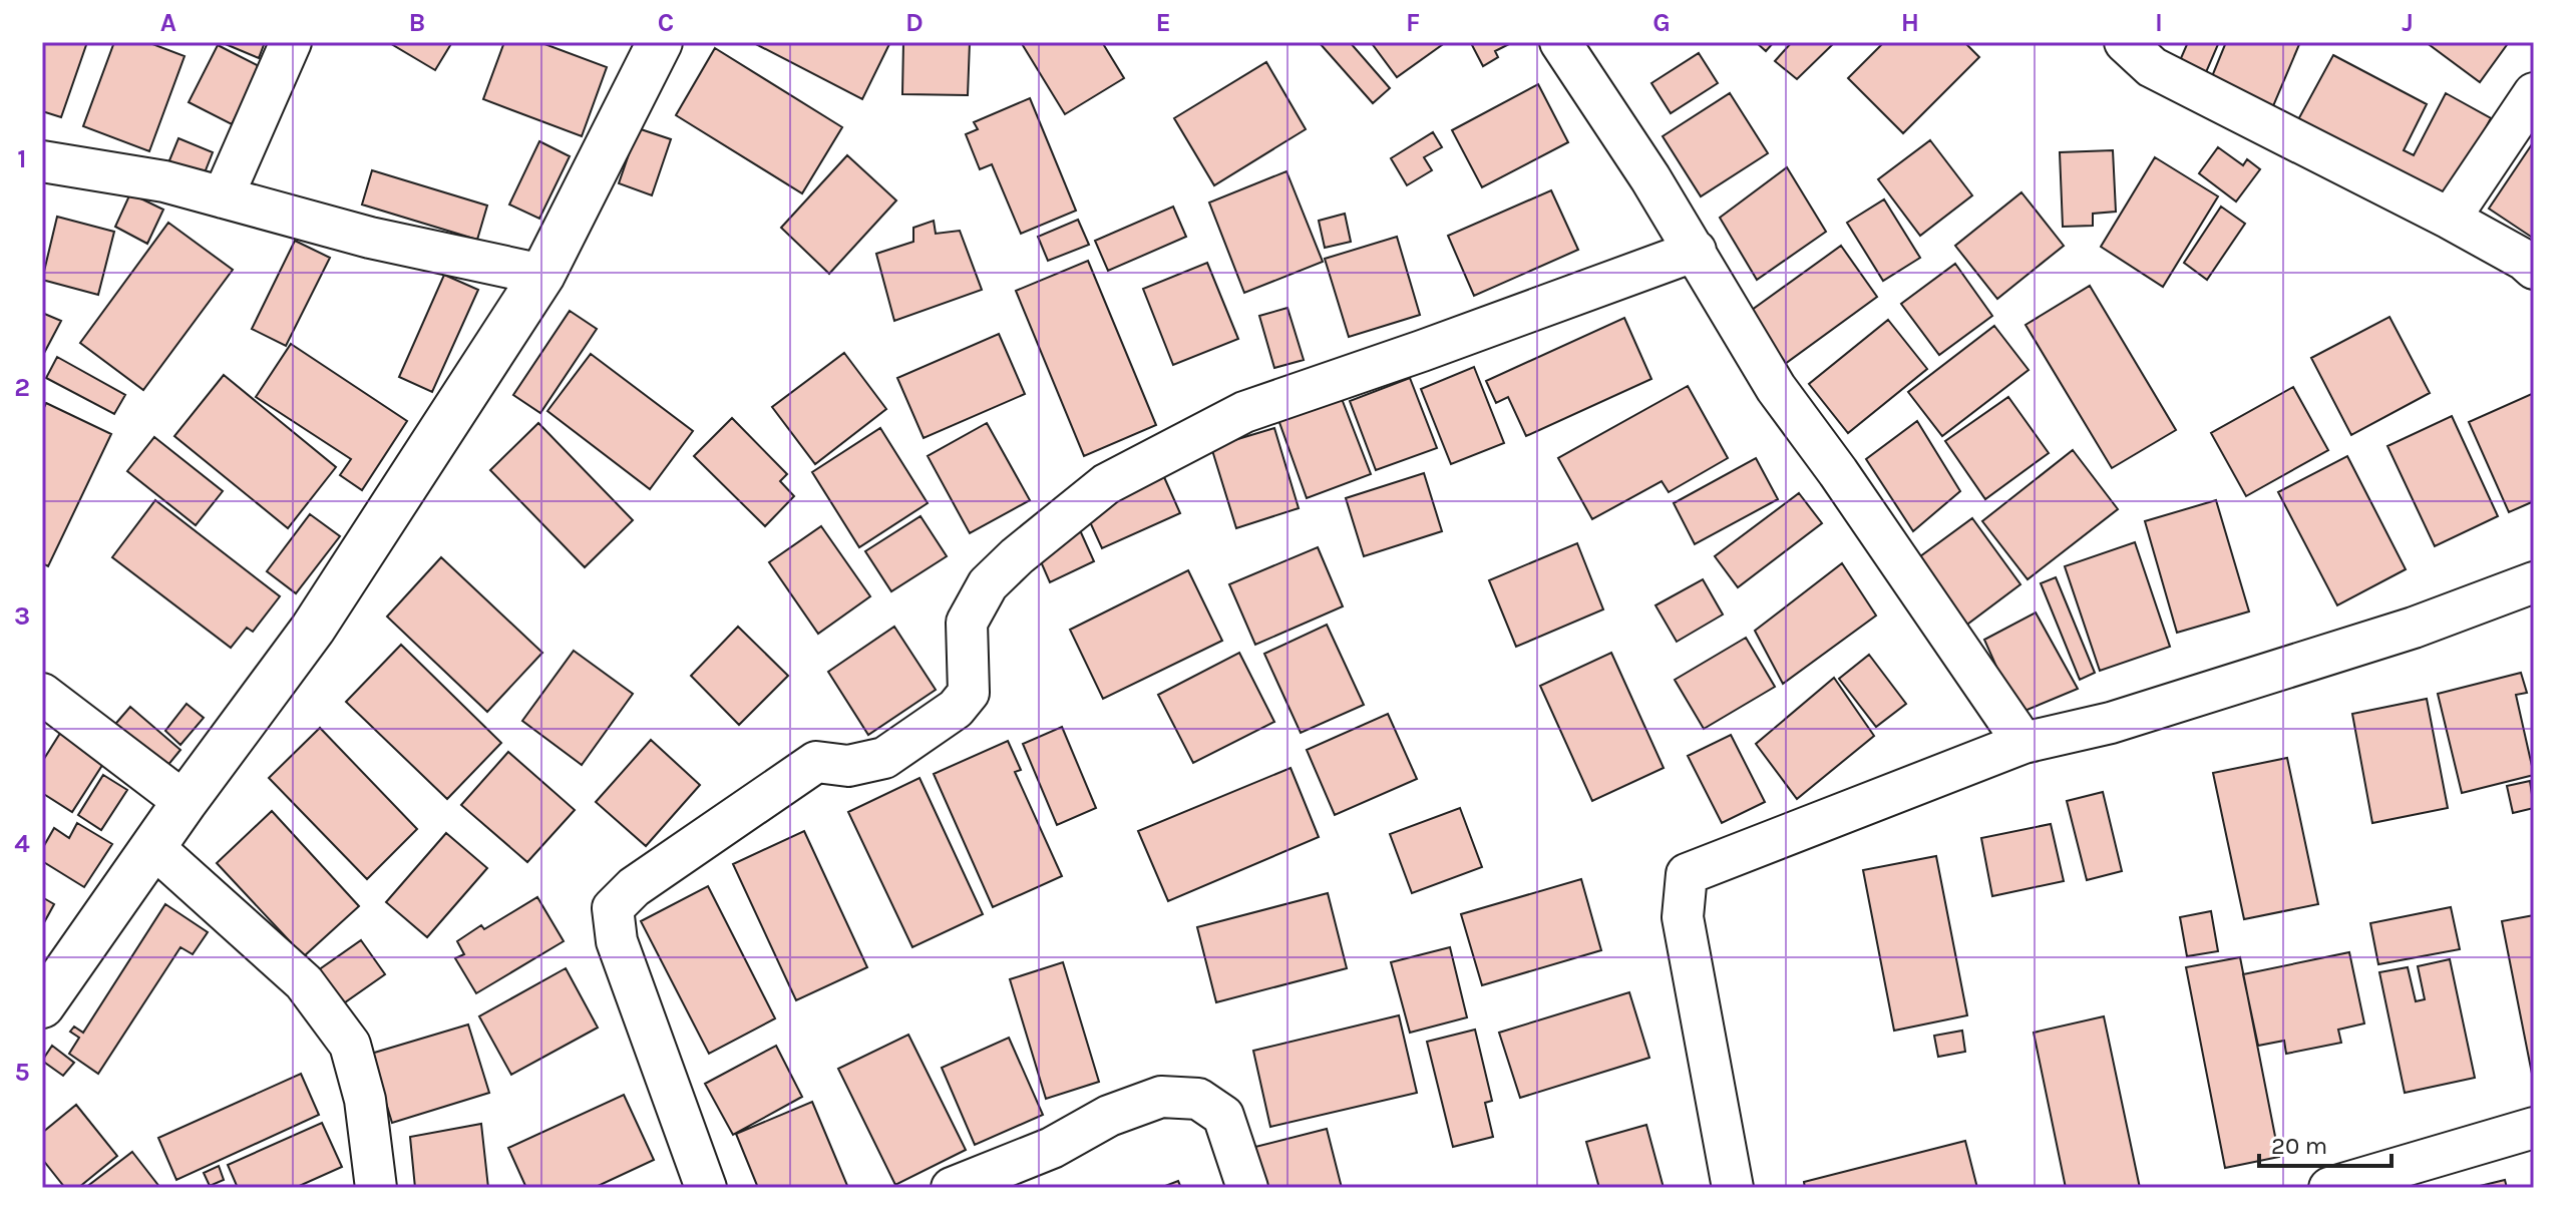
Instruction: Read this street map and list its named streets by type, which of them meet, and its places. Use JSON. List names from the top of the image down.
{
  "scale_bar": "20 m",
  "grid": {
    "columns": [
      "A",
      "B",
      "C",
      "D",
      "E",
      "F",
      "G",
      "H",
      "I",
      "J"
    ],
    "rows": [
      "1",
      "2",
      "3",
      "4",
      "5"
    ]
  }
}
